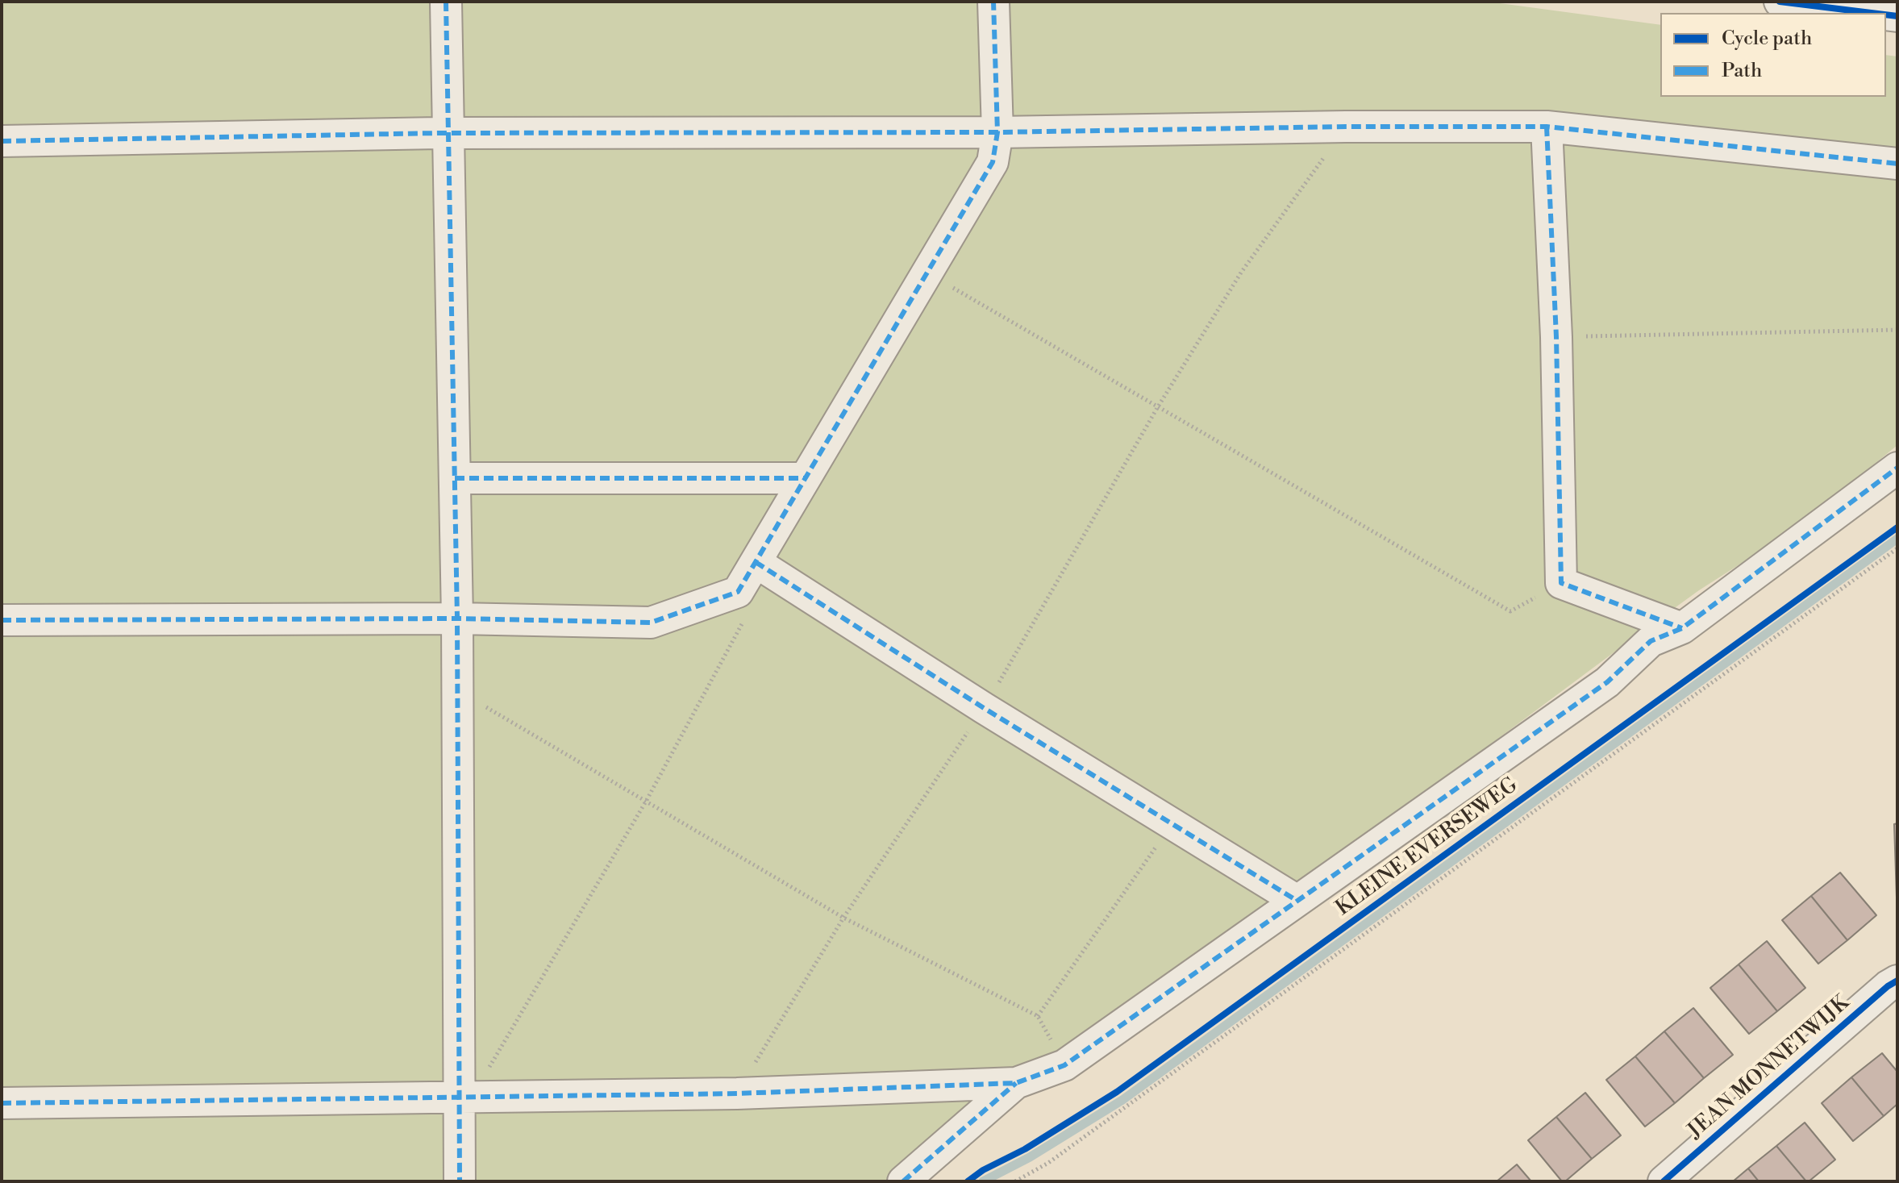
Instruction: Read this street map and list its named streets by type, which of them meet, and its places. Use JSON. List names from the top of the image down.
{
  "streets": {
    "street": ["JEAN MONNETWIJK"],
    "cycle path": ["KLEINE EVERSEWEG"]
  },
  "legend": ["Cycle path", "Path"]
}
